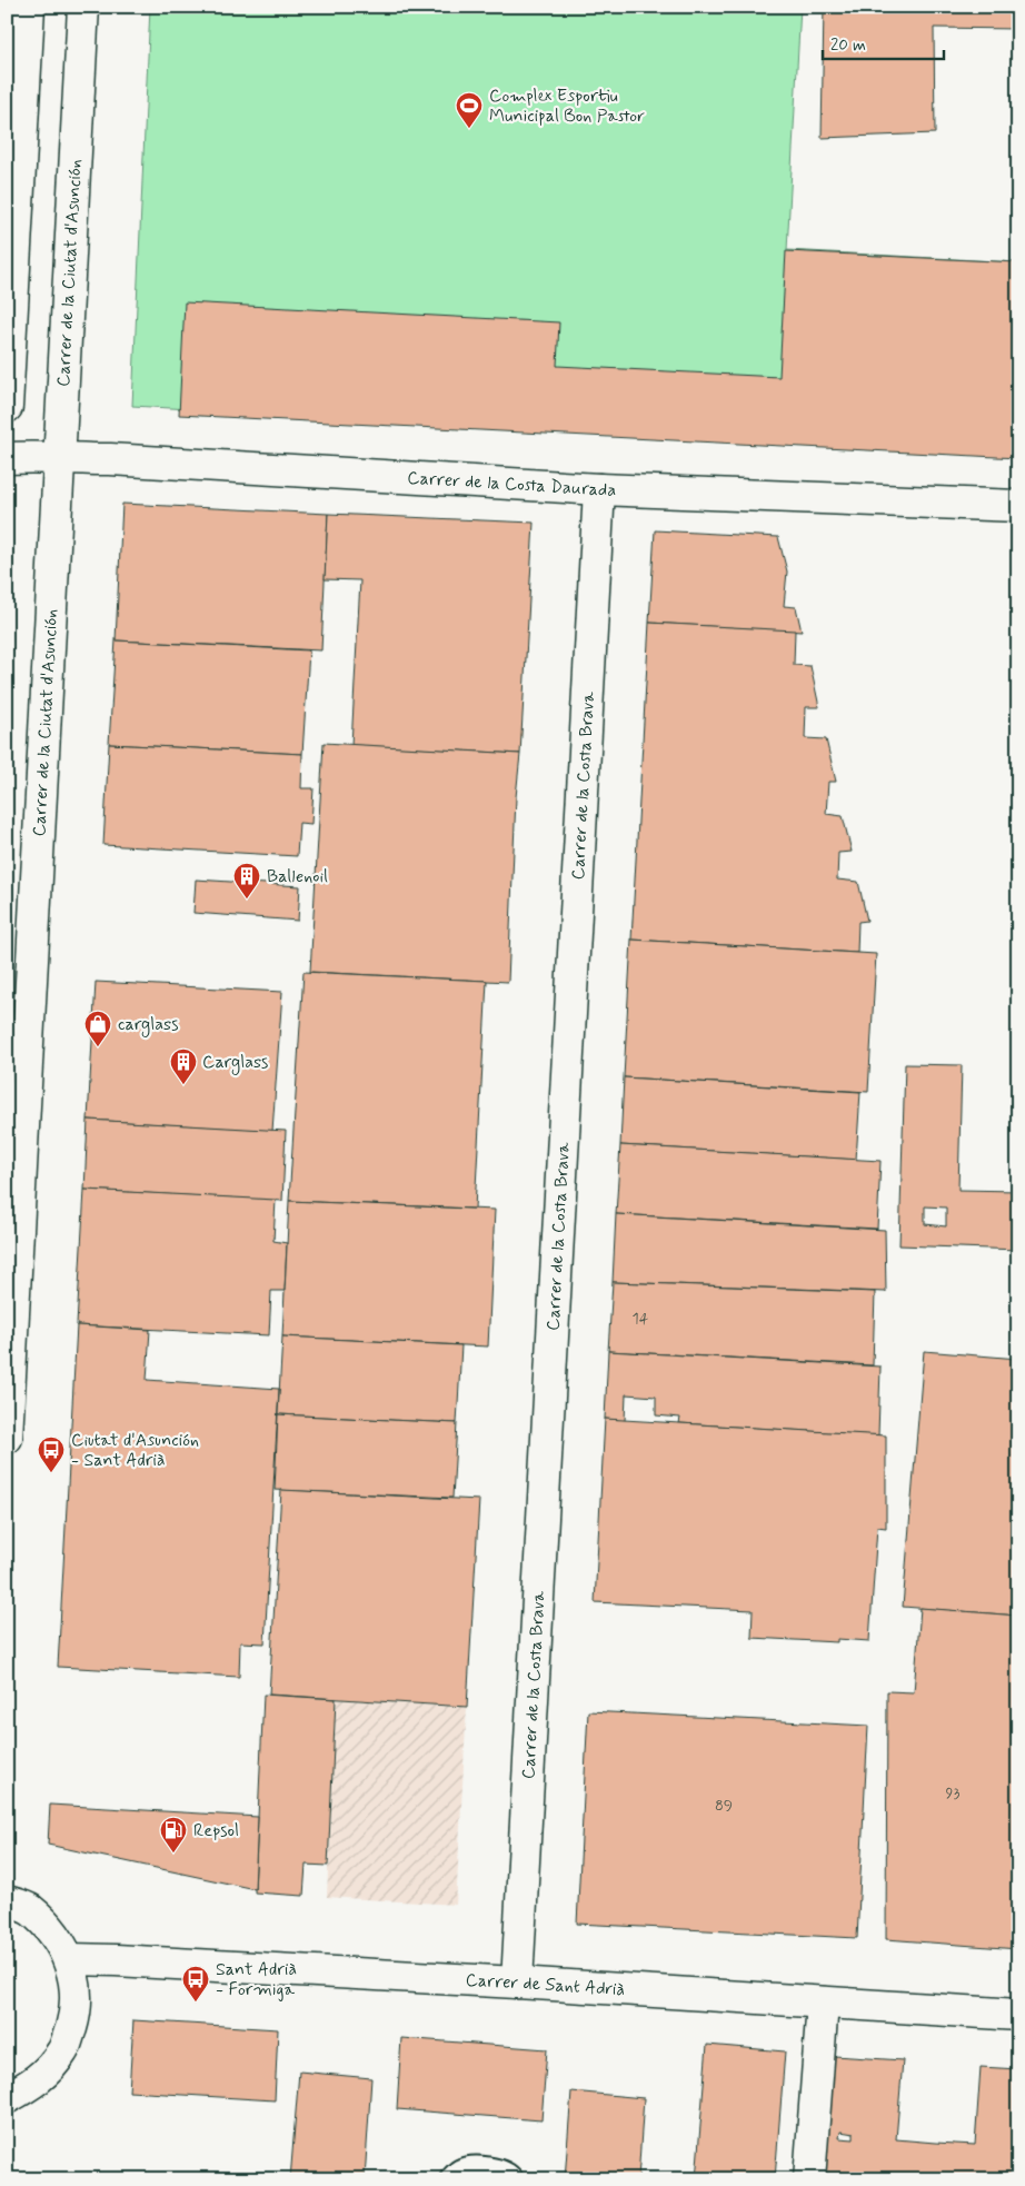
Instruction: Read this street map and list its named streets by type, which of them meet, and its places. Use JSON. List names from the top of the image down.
{
  "streets": {
    "street": [
      "Carrer de la Ciutat d'Asunción",
      "Carrer de la Costa Daurada",
      "Carrer de la Costa Brava",
      "Carrer de Sant Adrià"
    ]
  },
  "crossings": [
    ["Carrer de la Ciutat d'Asunción", "Carrer de la Costa Daurada"],
    ["Carrer de la Costa Daurada", "Carrer de la Costa Brava"],
    ["Carrer de la Costa Brava", "Carrer de Sant Adrià"]
  ],
  "places": {
    "sports": ["Complex Esportiu Municipal Bon Pastor"],
    "building": ["Ballenoil", "Carglass"],
    "shop": ["carglass"],
    "bus stop": ["Ciutat d'Asunción - Sant Adrià", "Sant Adrià - Formiga"],
    "fuel station": ["Repsol"]
  },
  "house_numbers": ["14", "93", "89"],
  "scale_bar": "20 m"
}
